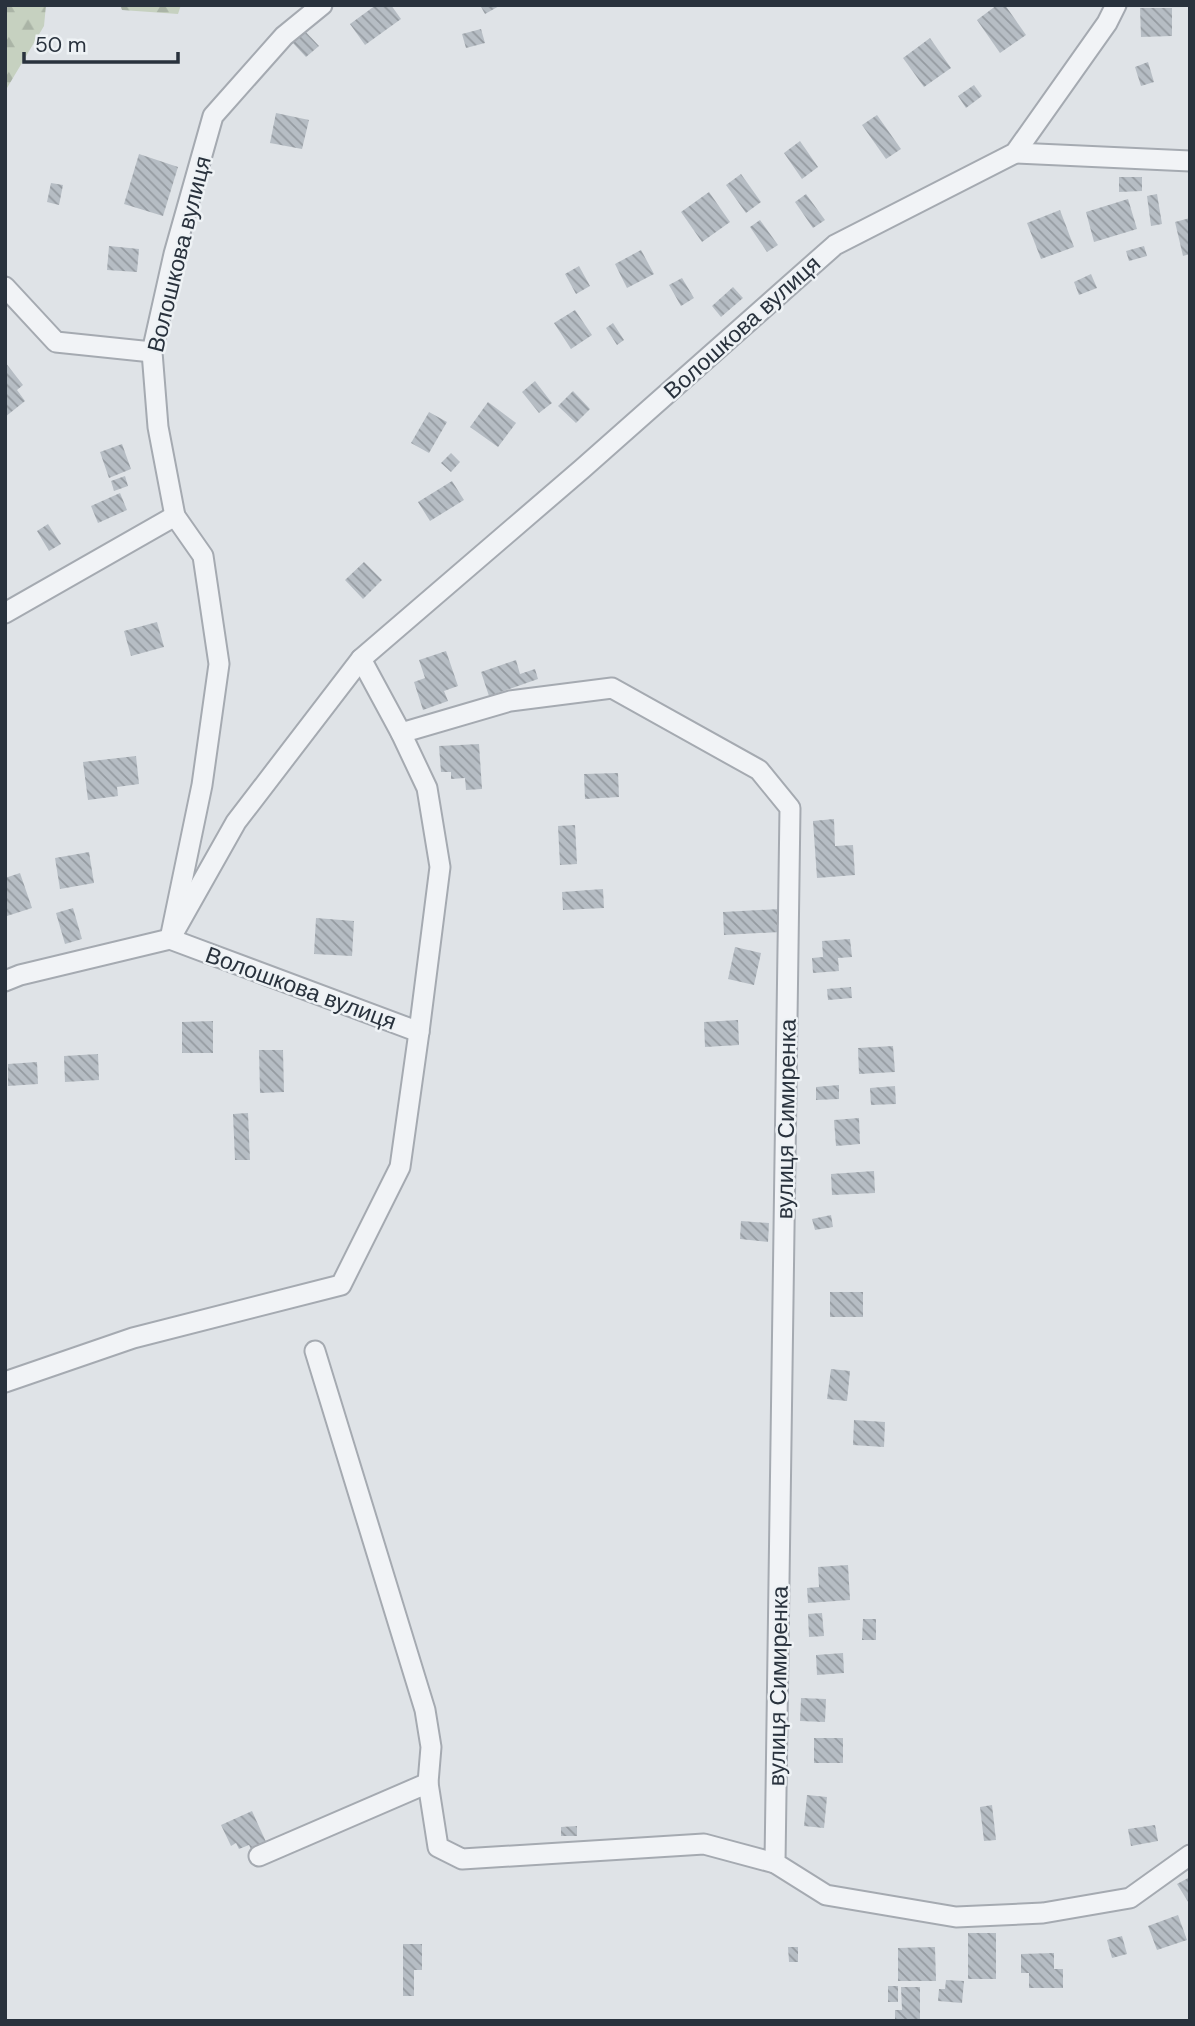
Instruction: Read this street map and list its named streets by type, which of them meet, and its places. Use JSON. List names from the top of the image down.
{
  "streets": {
    "street": ["Волошкова вулиця", "вулиця Симиренка"]
  },
  "crossings": [
    ["Волошкова вулиця", "вулиця Симиренка"]
  ],
  "scale_bar": "50 m"
}
